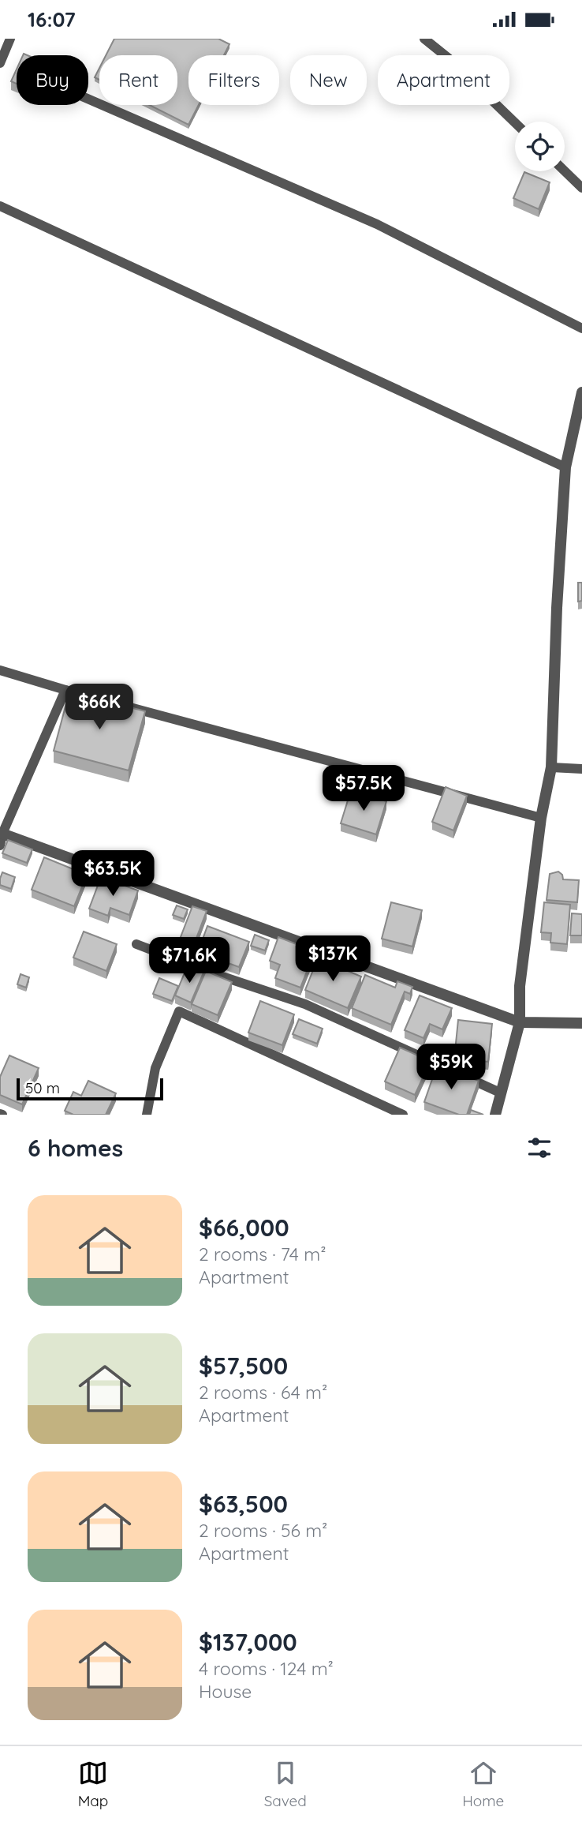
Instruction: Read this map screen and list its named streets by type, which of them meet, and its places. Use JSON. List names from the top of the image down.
{
  "scale_bar": "50 m",
  "page": {
    "status": "16:07",
    "chip": [
      "Buy",
      "Rent",
      "Filters",
      "New",
      "Apartment"
    ],
    "price": [
      "$66K",
      "$57.5K",
      "$63.5K",
      "$137K",
      "$71.6K",
      "$59K"
    ],
    "scale": "50 m",
    "heading": "6 homes",
    "list": [
      {
        "name": "$66,000",
        "note": "2 rooms · 74 m² · Apartment"
      },
      {
        "name": "$57,500",
        "note": "2 rooms · 64 m² · Apartment"
      },
      {
        "name": "$63,500",
        "note": "2 rooms · 56 m² · Apartment"
      },
      {
        "name": "$137,000",
        "note": "4 rooms · 124 m² · House"
      }
    ],
    "tabs": ["Map", "Saved", "Home"]
  }
}
